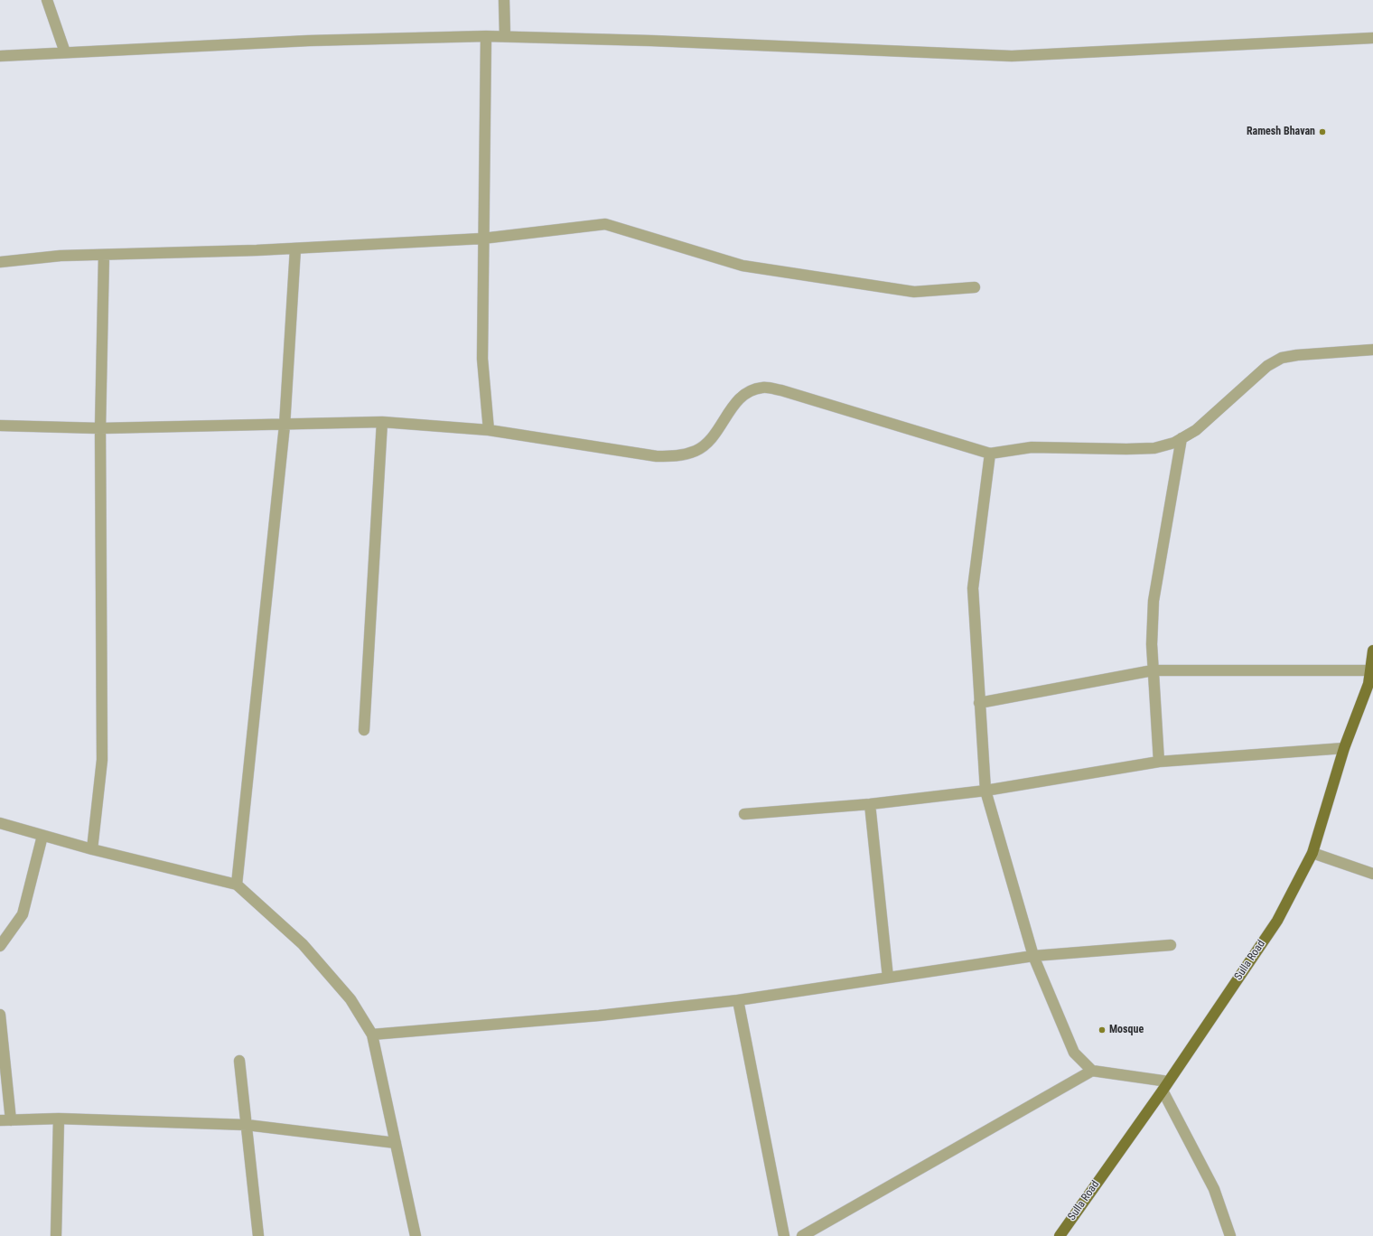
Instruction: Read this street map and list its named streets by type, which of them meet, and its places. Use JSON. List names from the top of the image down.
{
  "streets": {
    "main road": ["Sulla Road"]
  },
  "places": ["Ramesh Bhavan", "Mosque"]
}
